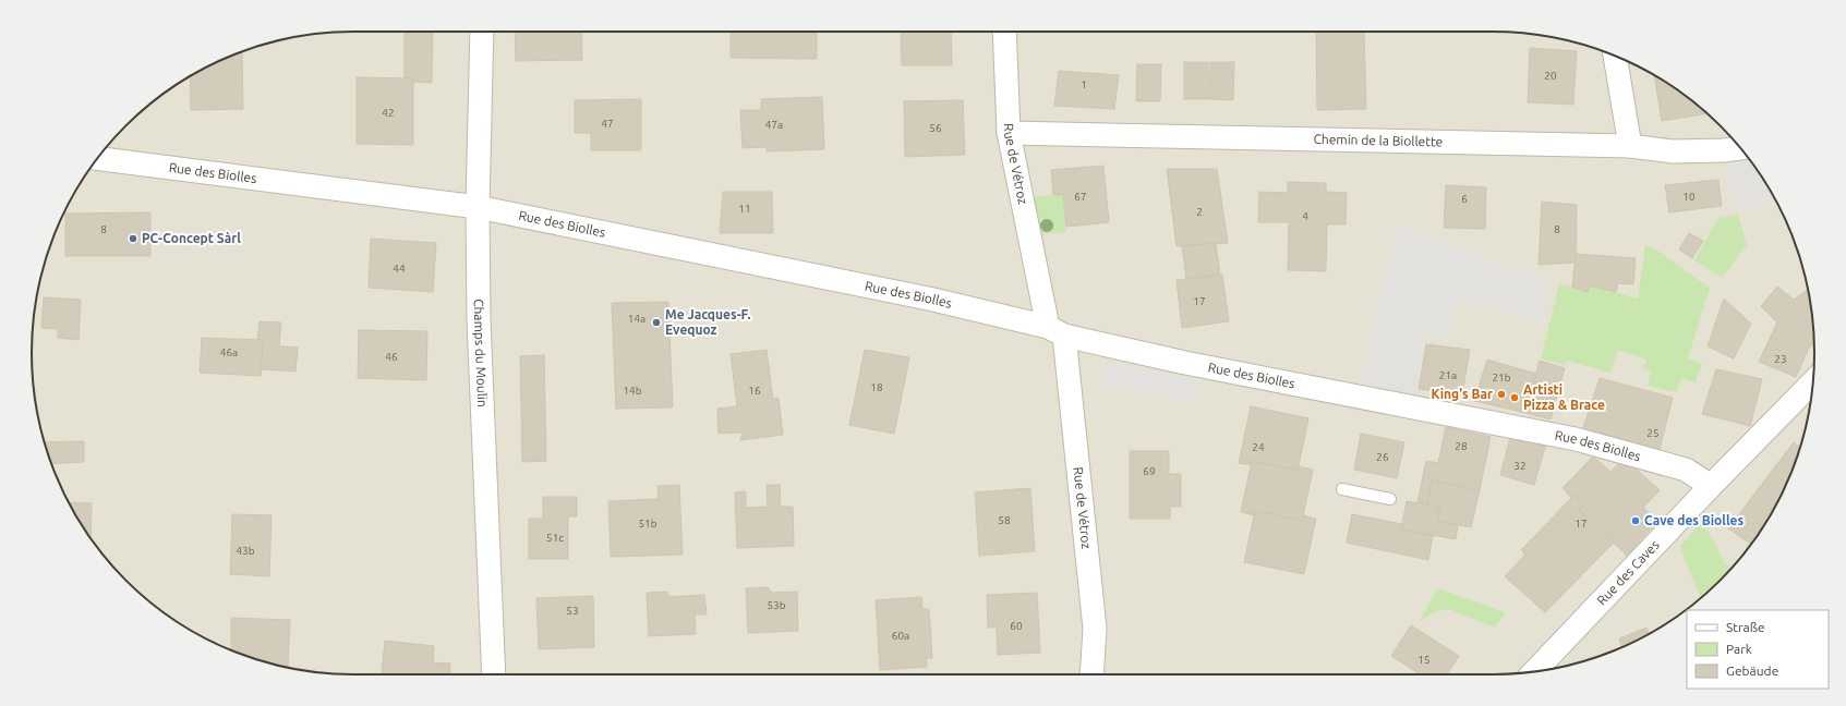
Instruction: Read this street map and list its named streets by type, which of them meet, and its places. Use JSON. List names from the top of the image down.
{
  "streets": {
    "street": [
      "Chemin de la Biollette",
      "Rue de Vétroz",
      "Rue des Biolles",
      "Champs du Moulin",
      "Rue des Caves"
    ]
  },
  "crossings": [
    ["Chemin de la Biollette", "Rue de Vétroz"],
    ["Rue de Vétroz", "Rue des Biolles"],
    ["Rue des Biolles", "Champs du Moulin"],
    ["Rue des Biolles", "Rue des Caves"]
  ],
  "places": [
    "PC-Concept Sàrl",
    "Me Jacques-F. Evequoz",
    "King's Bar",
    "Artisti Pizza & Brace",
    "Cave des Biolles"
  ],
  "house_numbers": [
    "20",
    "1",
    "42",
    "47",
    "47a",
    "56",
    "67",
    "10",
    "6",
    "11",
    "2",
    "4",
    "8",
    "8",
    "44",
    "17",
    "14a",
    "46a",
    "46",
    "23",
    "21a",
    "21b",
    "18",
    "14b",
    "16",
    "25",
    "28",
    "24",
    "26",
    "32",
    "69",
    "58",
    "51b",
    "17",
    "51c",
    "43b",
    "53b",
    "53",
    "60",
    "60a",
    "15"
  ],
  "legend": ["Straße", "Park", "Gebäude"]
}
